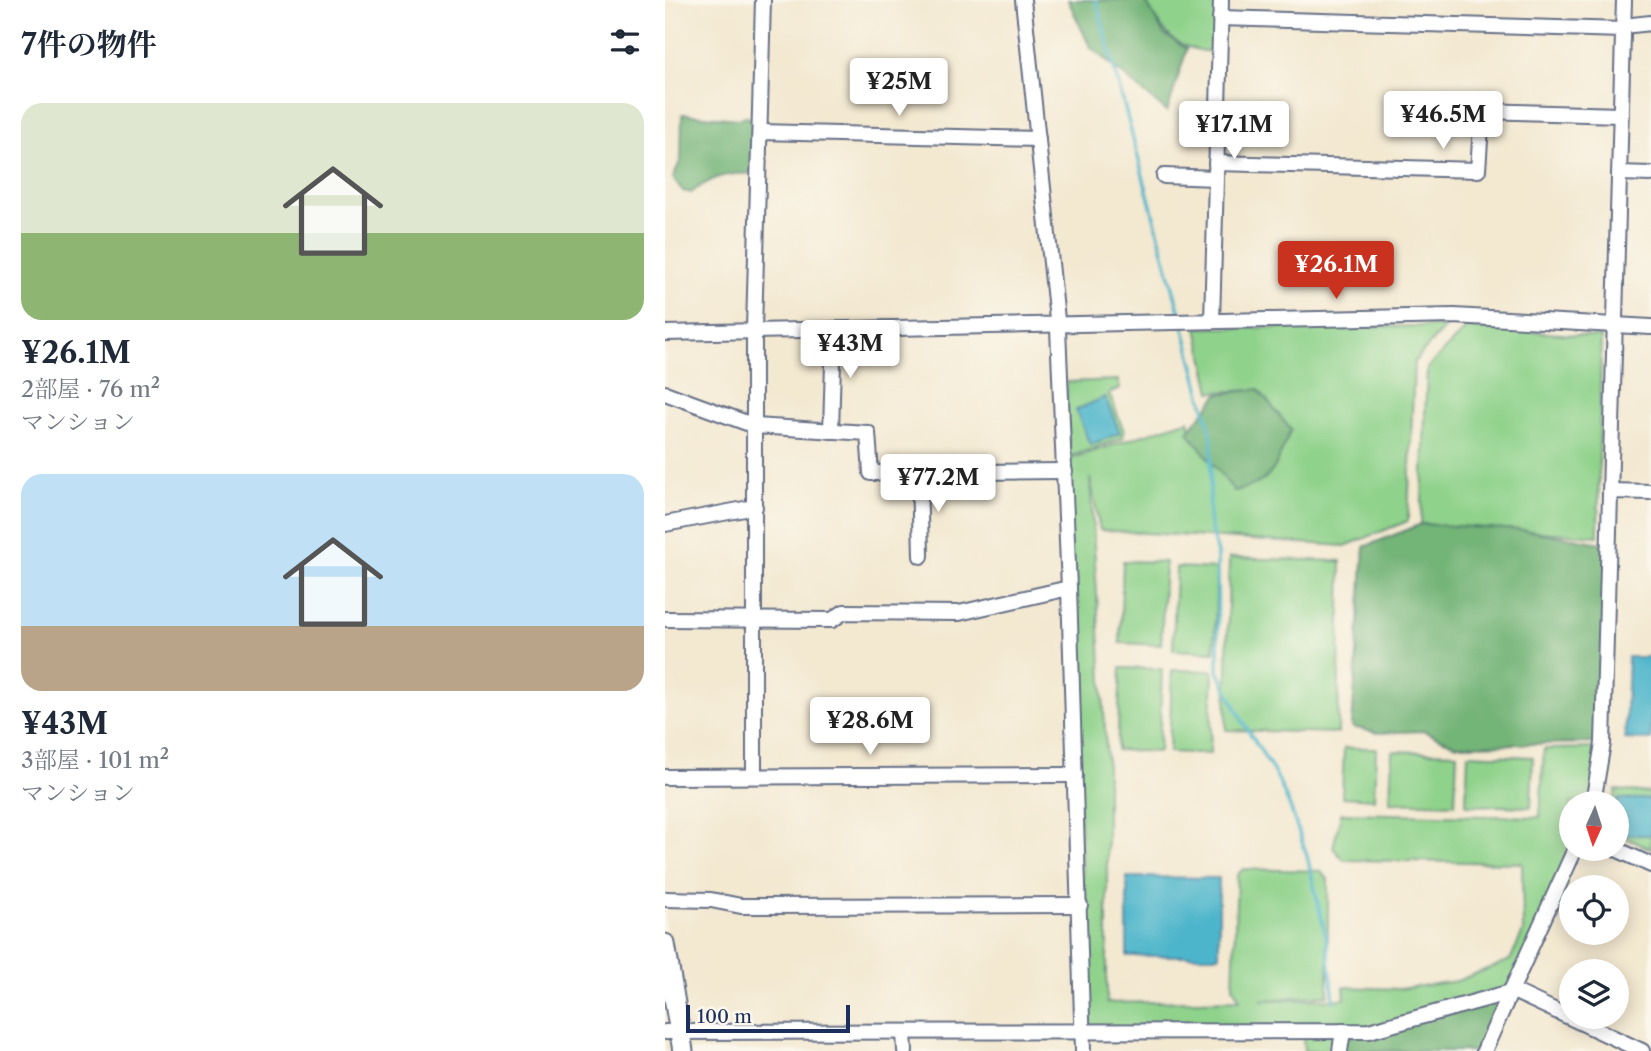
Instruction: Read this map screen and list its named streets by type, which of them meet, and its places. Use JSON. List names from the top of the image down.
{
  "scale_bar": "100 m",
  "north": "bottom",
  "page": {
    "heading": "7件の物件",
    "price": [
      "¥25M",
      "¥46.5M",
      "¥17.1M",
      "¥26.1M",
      "¥43M",
      "¥77.2M",
      "¥28.6M"
    ],
    "list": [
      {
        "name": "¥26.1M",
        "note": "2部屋 · 76 m² · マンション"
      },
      {
        "name": "¥43M",
        "note": "3部屋 · 101 m² · マンション"
      }
    ],
    "scale": "100 m"
  }
}
